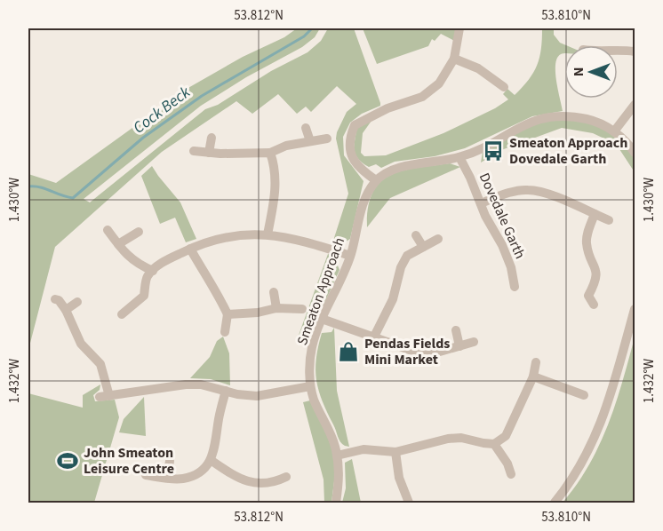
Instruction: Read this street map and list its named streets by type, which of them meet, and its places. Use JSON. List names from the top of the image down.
{
  "streets": {
    "street": ["Dovedale Garth", "Smeaton Approach"]
  },
  "water": ["Cock Beck"],
  "places": {
    "bus stop": ["Smeaton Approach Dovedale Garth"],
    "shop": ["Pendas Fields Mini Market"],
    "sports": ["John Smeaton Leisure Centre"]
  },
  "north": "left",
  "coordinates": [
    "53.812°N",
    "53.810°N",
    "1.430°W",
    "1.432°W"
  ]
}
